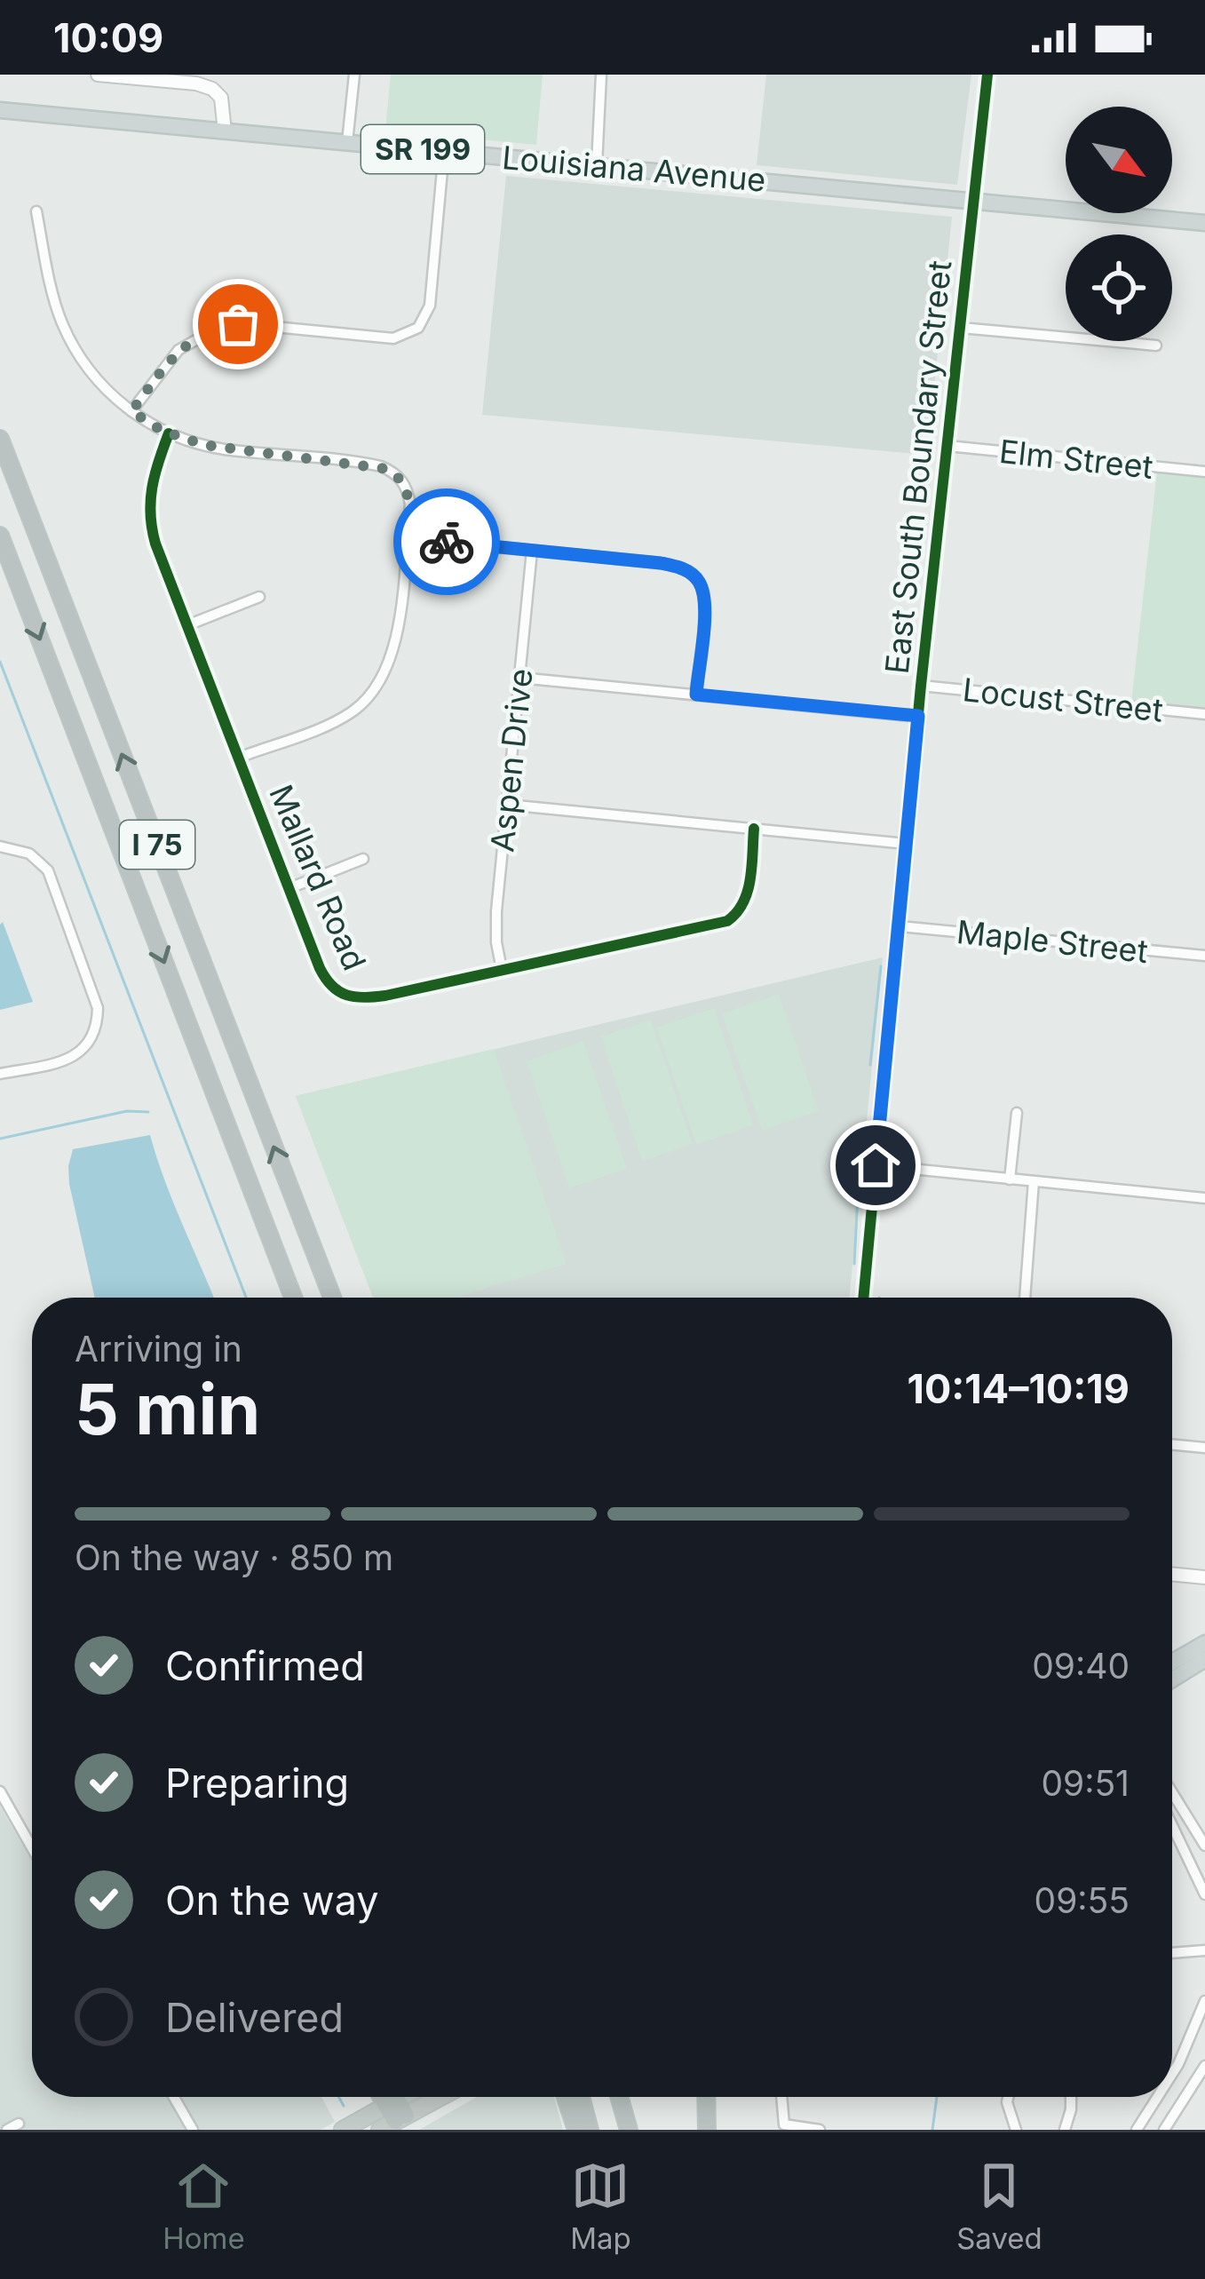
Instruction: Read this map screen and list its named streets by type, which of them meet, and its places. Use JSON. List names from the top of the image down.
{
  "streets": {
    "highway": ["I 75"],
    "main road": ["SR 199", "Louisiana Avenue"],
    "street": [
      "Elm Street",
      "East South Boundary Street",
      "Locust Street",
      "Aspen Drive",
      "Mallard Road",
      "Maple Street"
    ]
  },
  "crossings": [
    ["Louisiana Avenue", "East South Boundary Street"],
    ["Elm Street", "East South Boundary Street"],
    ["East South Boundary Street", "Locust Street"],
    ["East South Boundary Street", "Maple Street"],
    ["Aspen Drive", "Mallard Road"]
  ],
  "north": "bottom right",
  "page": {
    "status": "10:09",
    "heading": ["5 min", "Arriving in", "10:14–10:19"],
    "bar": "On the way · 850 m",
    "list": [
      ["Confirmed", "09:40"],
      ["Preparing", "09:51"],
      ["On the way", "09:55"],
      "Delivered"
    ],
    "tabs": ["Home", "Map", "Saved"]
  }
}
